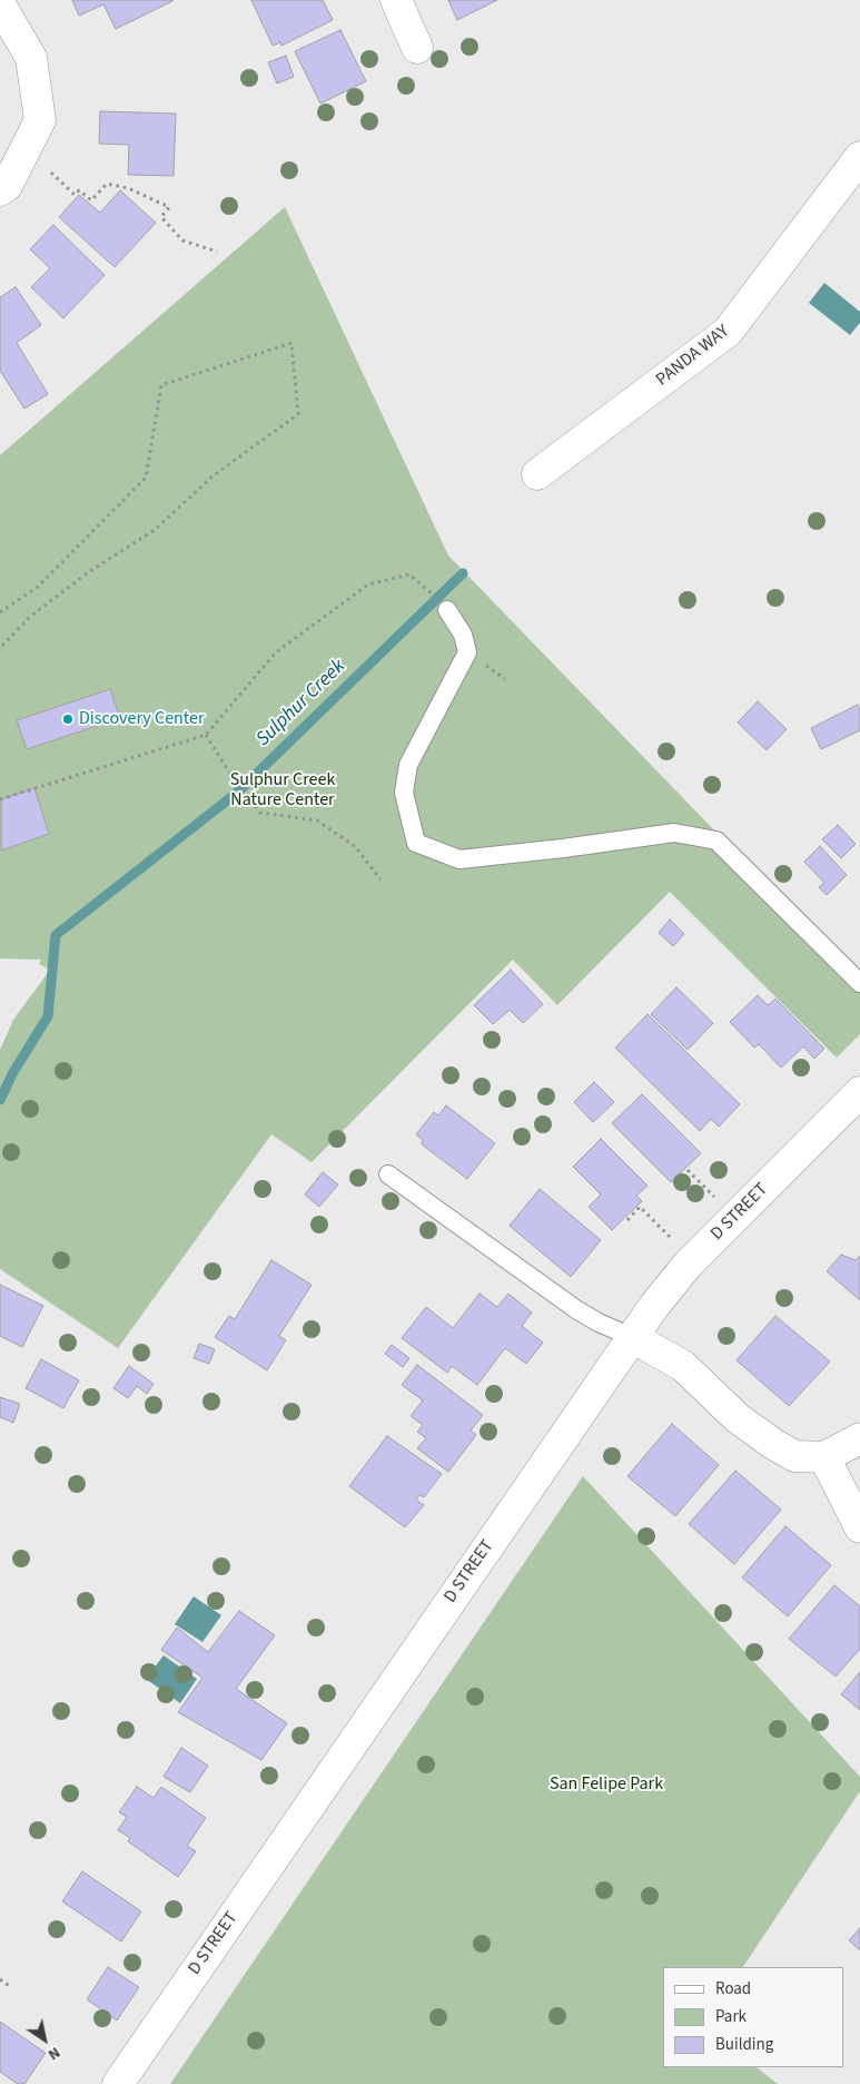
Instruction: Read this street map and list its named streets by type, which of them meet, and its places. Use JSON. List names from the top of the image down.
{
  "streets": {
    "main road": ["PANDA WAY", "D STREET"]
  },
  "water": ["Sulphur Creek"],
  "parks": ["Sulphur Creek Nature Center", "San Felipe Park"],
  "places": ["Discovery Center"],
  "legend": ["Road", "Park", "Building"],
  "north": "bottom right"
}
